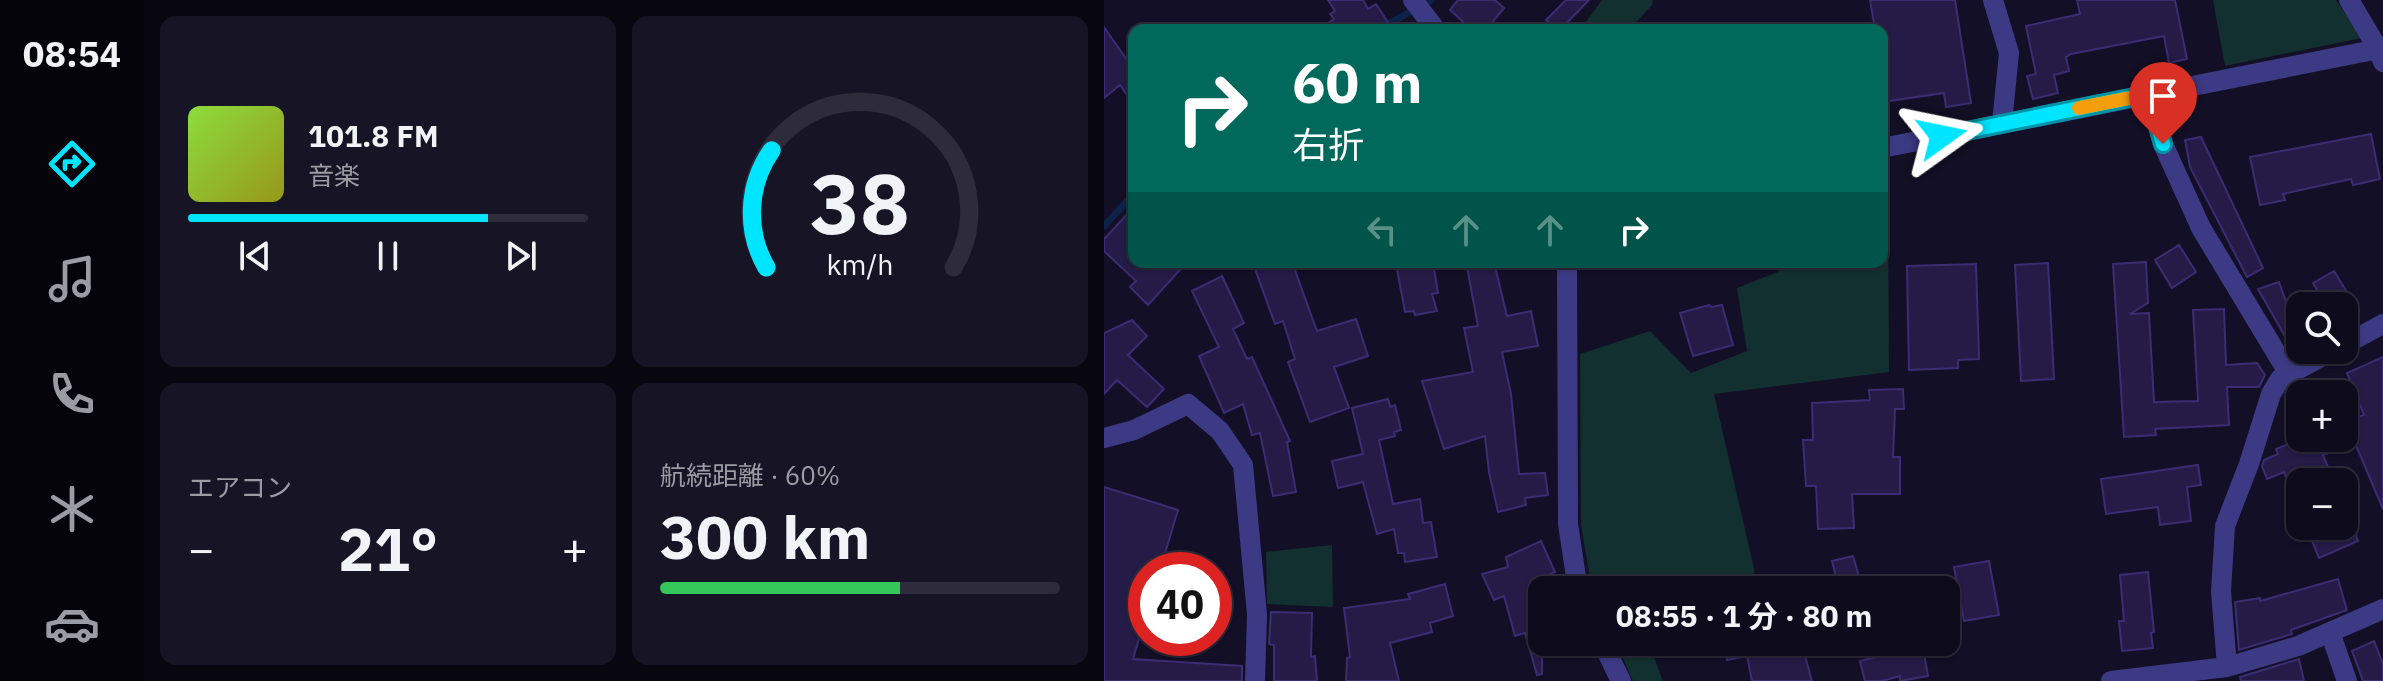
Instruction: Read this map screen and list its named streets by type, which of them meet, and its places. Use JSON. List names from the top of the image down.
{
  "page": {
    "tabs": "08:54",
    "turn": ["60 m", "右折"],
    "song": ["101.8 FM", "音楽"],
    "map_buttons": ["+", "−"],
    "tile": [
      "エアコン",
      ["航続距離 · 60%", "300 km"]
    ],
    "heat": ["−", "21°", "+"],
    "limit": "40",
    "trip": "08:55 · 1 分 · 80 m",
    "gauge": ["38", "km/h"]
  }
}
